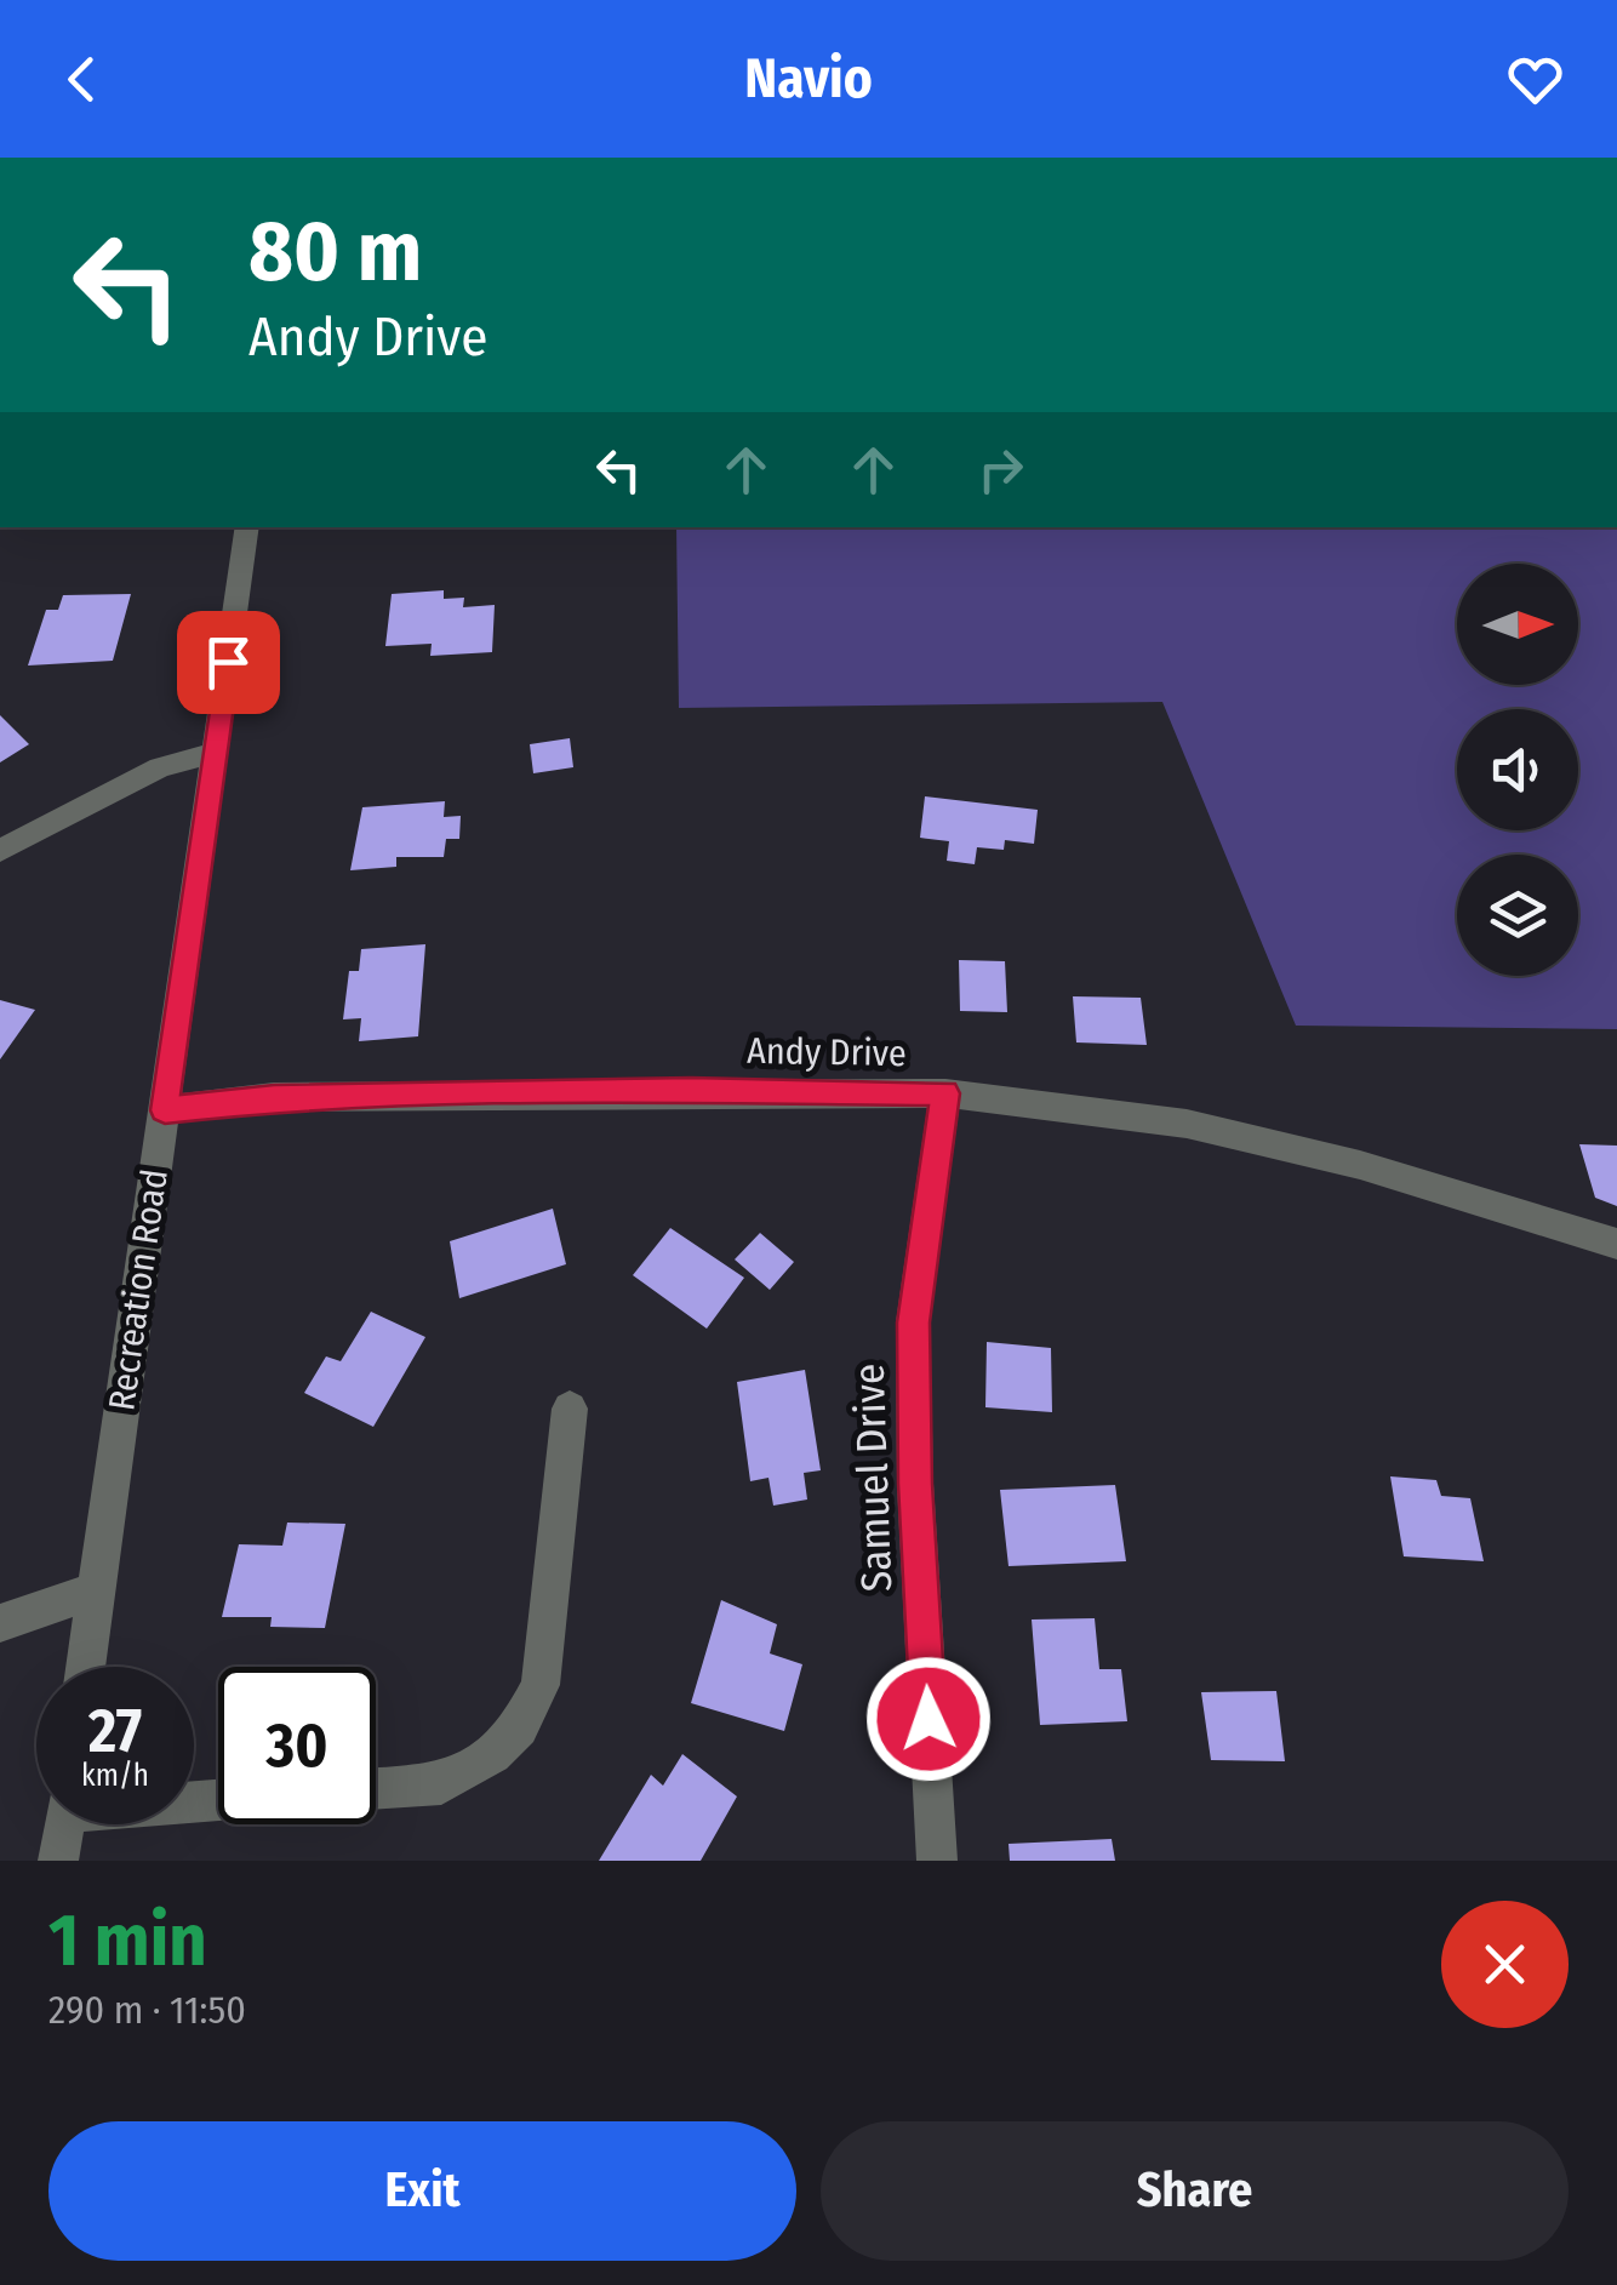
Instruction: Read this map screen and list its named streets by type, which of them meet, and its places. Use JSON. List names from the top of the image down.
{
  "streets": {
    "street": ["Andy Drive", "Recreation Road", "Samuel Drive"]
  },
  "crossings": [
    ["Andy Drive", "Recreation Road"],
    ["Andy Drive", "Samuel Drive"]
  ],
  "north": "right",
  "page": {
    "header": "Navio",
    "turn": ["80 m", "Andy Drive"],
    "speed": "27 km/h",
    "limit": "30",
    "heading": ["1 min", "290 m · 11:50"],
    "buttons": ["Exit", "Share"]
  }
}
